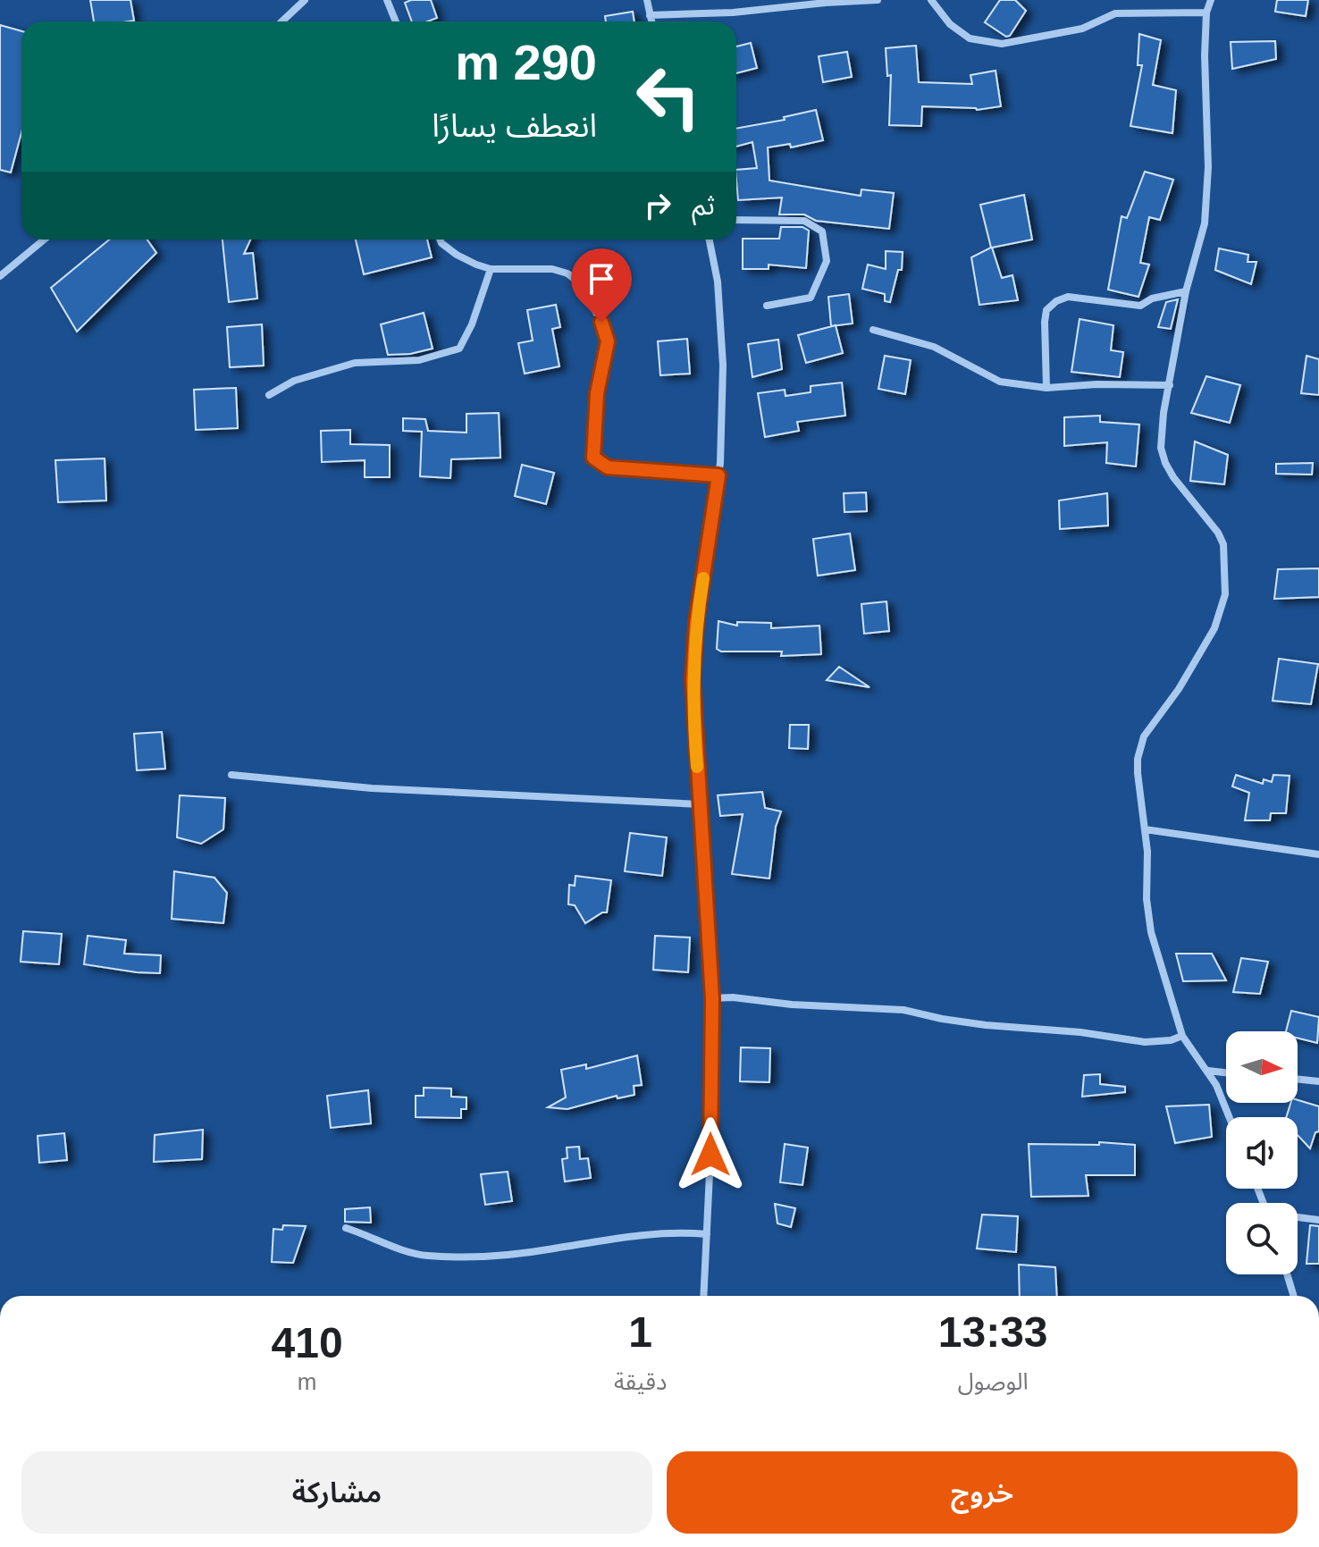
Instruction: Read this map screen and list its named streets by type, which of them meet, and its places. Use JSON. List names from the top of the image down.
{
  "north": "right",
  "page": {
    "turn": ["290 m", "انعطف يسارًا"],
    "then": "ثم",
    "eta": [
      "13:33",
      "الوصول",
      "1",
      "دقيقة",
      "410",
      "m"
    ],
    "buttons": ["خروج", "مشاركة"]
  }
}
